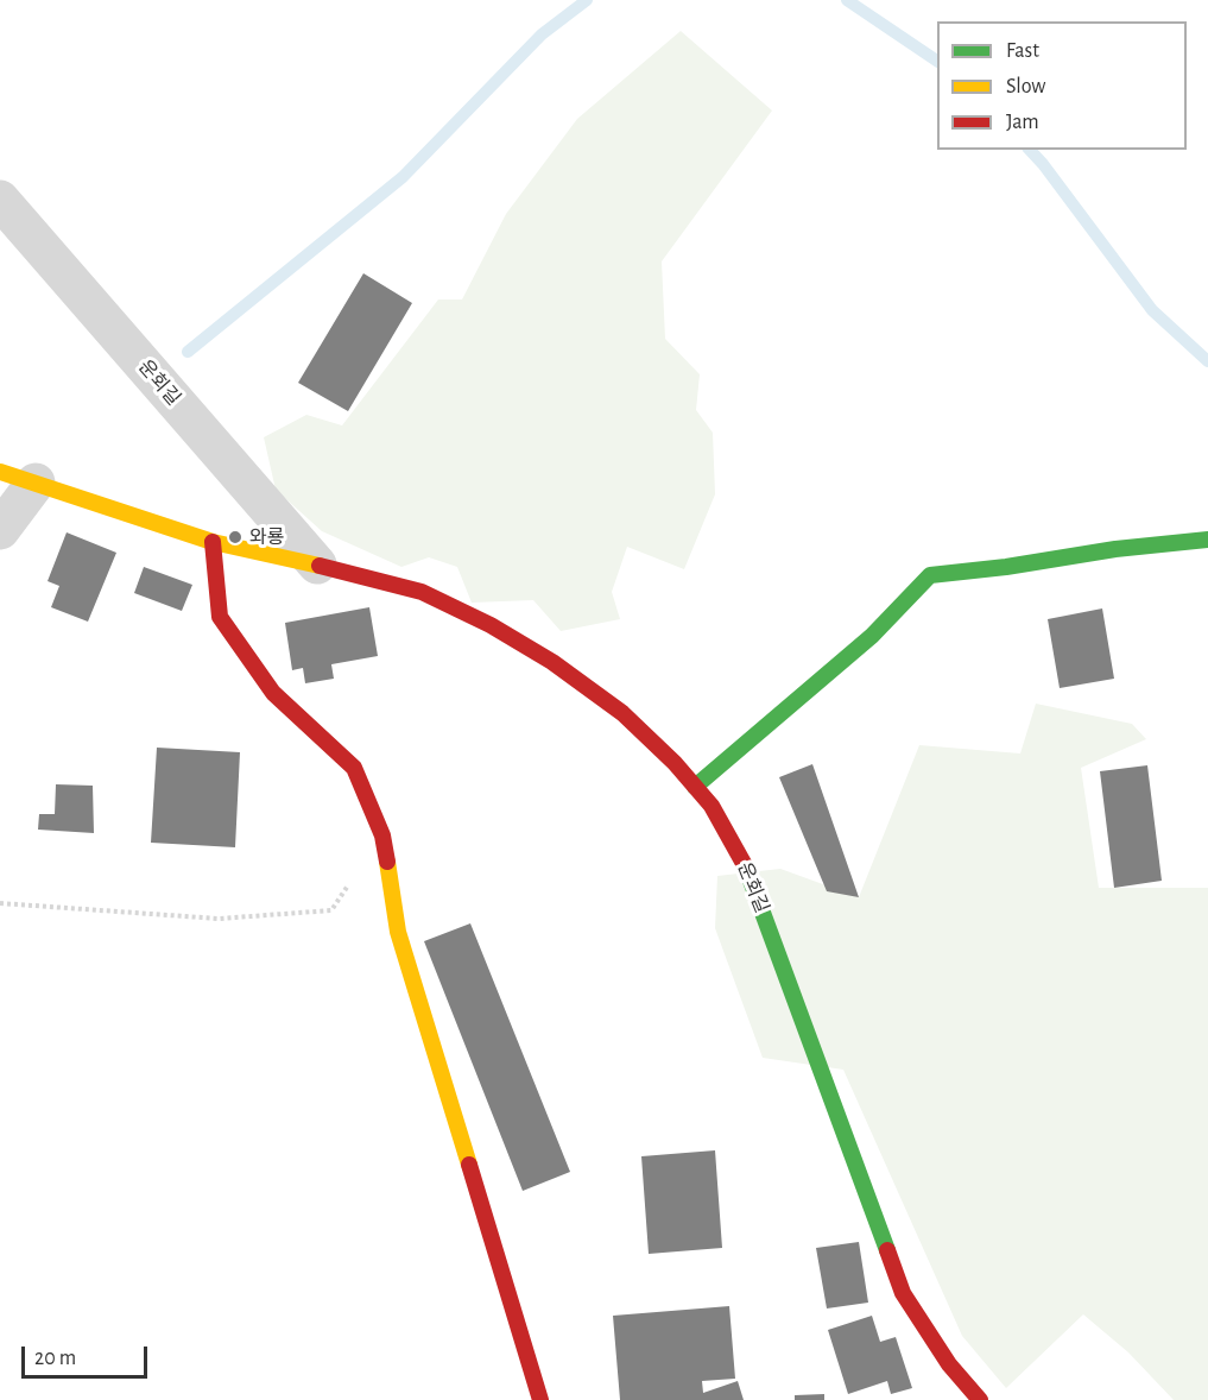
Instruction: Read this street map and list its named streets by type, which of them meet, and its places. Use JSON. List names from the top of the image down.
{
  "streets": {
    "street": ["운회길"]
  },
  "places": ["와룡"],
  "legend": ["Fast", "Slow", "Jam"],
  "scale_bar": "20 m"
}
